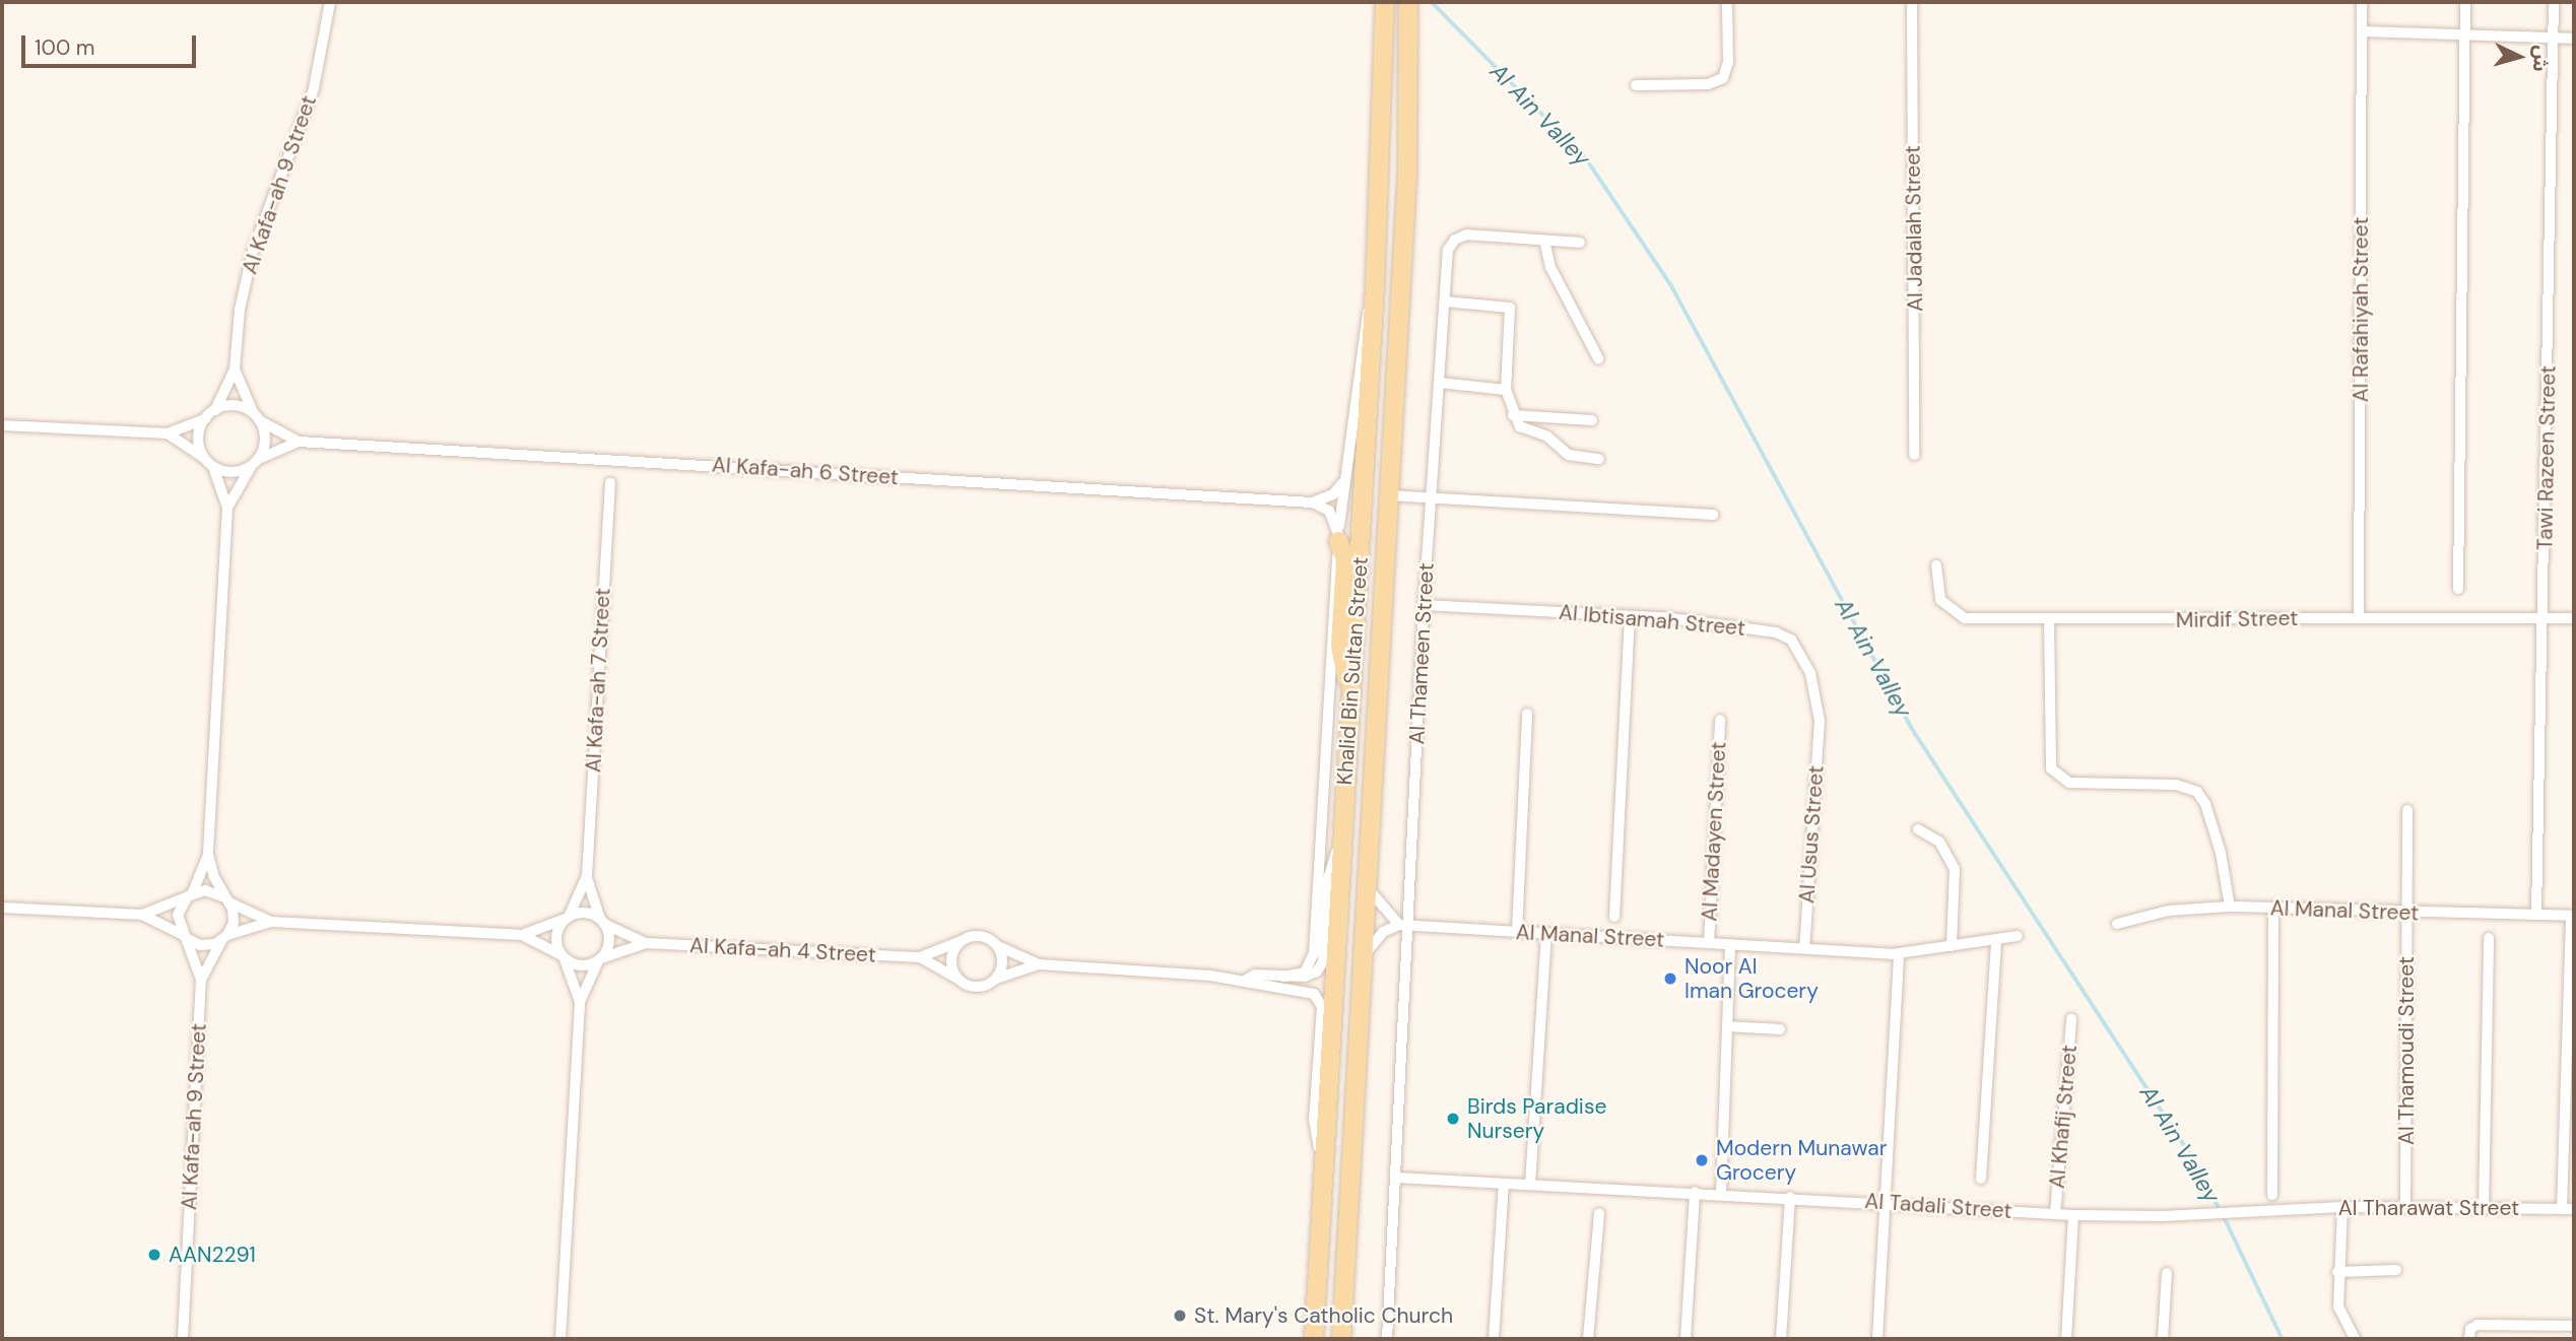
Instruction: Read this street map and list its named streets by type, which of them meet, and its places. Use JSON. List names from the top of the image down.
{
  "streets": {
    "main road": ["Khalid Bin Sultan Street"],
    "street": [
      "Al Kafa-ah 9 Street",
      "Al Jadalah Street",
      "Al Rafahiyah Street",
      "Tawi Razeen Street",
      "Al Kafa-ah 6 Street",
      "Mirdif Street",
      "Al Ibtisamah Street",
      "Al Thameen Street",
      "Al Kafa-ah 7 Street",
      "Al Madayen Street",
      "Al Usus Street",
      "Al Manal Street",
      "Al Kafa-ah 4 Street",
      "Al Thamoudi Street",
      "Al Khafij Street",
      "Al Tadali Street",
      "Al Tharawat Street"
    ]
  },
  "crossings": [
    ["Al Kafa-ah 9 Street", "Al Kafa-ah 6 Street"],
    ["Al Rafahiyah Street", "Mirdif Street"],
    ["Tawi Razeen Street", "Mirdif Street"],
    ["Tawi Razeen Street", "Al Manal Street"],
    ["Al Ibtisamah Street", "Al Thameen Street"],
    ["Al Ibtisamah Street", "Al Usus Street"],
    ["Al Thameen Street", "Al Manal Street"],
    ["Al Thameen Street", "Al Tadali Street"],
    ["Al Kafa-ah 7 Street", "Al Kafa-ah 4 Street"],
    ["Al Madayen Street", "Al Manal Street"],
    ["Al Usus Street", "Al Manal Street"],
    ["Al Manal Street", "Al Thamoudi Street"],
    ["Al Thamoudi Street", "Al Tharawat Street"],
    ["Al Khafij Street", "Al Tadali Street"],
    ["Al Tadali Street", "Al Tharawat Street"]
  ],
  "water": ["Al Ain Valley"],
  "places": [
    "Noor Al Iman Grocery",
    "Birds Paradise Nursery",
    "Modern Munawar Grocery",
    "AAN2291",
    "St. Mary's Catholic Church"
  ],
  "scale_bar": "100 m",
  "north": "right"
}
